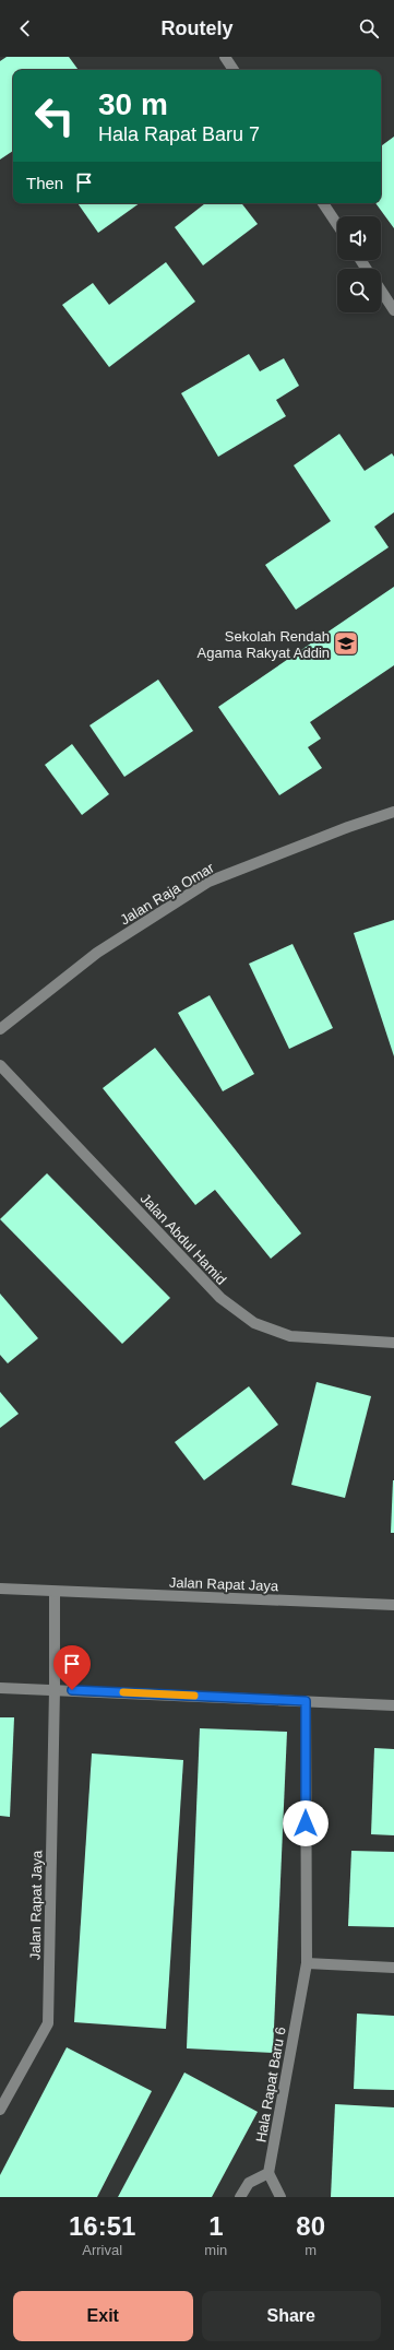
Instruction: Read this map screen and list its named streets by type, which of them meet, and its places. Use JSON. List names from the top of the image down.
{
  "streets": {
    "street": [
      "Jalan Raja Omar",
      "Jalan Abdul Hamid",
      "Jalan Rapat Jaya",
      "Hala Rapat Baru 6"
    ]
  },
  "places": {
    "school or university": ["Sekolah Rendah Agama Rakyat Addin"]
  },
  "page": {
    "header": "Routely",
    "turn": ["30 m", "Hala Rapat Baru 7"],
    "then": "Then",
    "eta": [
      "16:51",
      "Arrival",
      "1",
      "min",
      "80",
      "m"
    ],
    "buttons": ["Exit", "Share"]
  }
}
